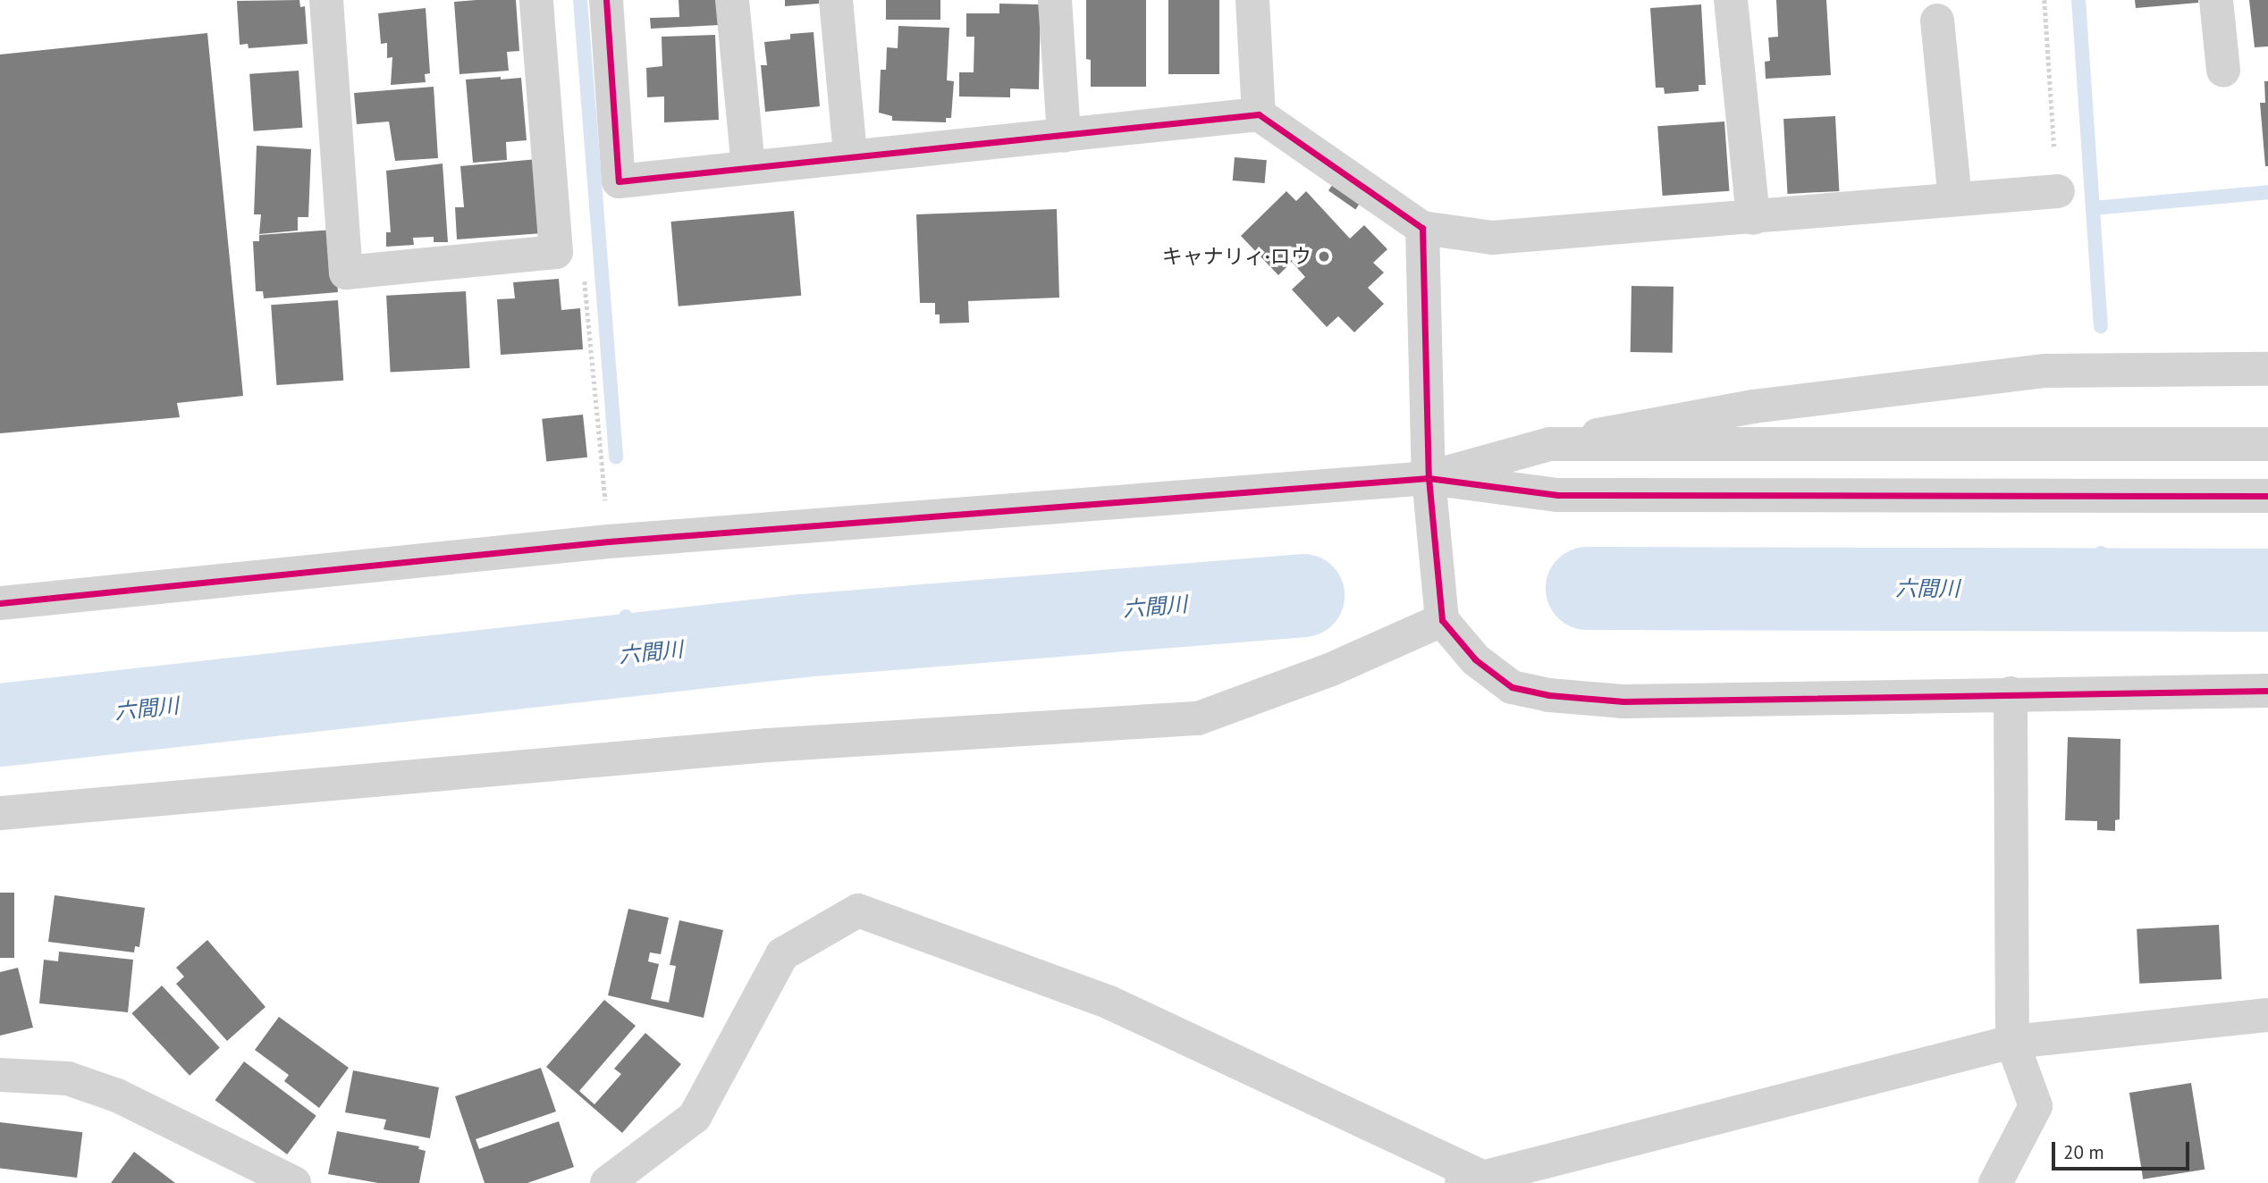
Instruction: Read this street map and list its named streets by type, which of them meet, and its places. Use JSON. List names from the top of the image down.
{
  "water": ["六間川"],
  "places": ["キャナリィ·ロウ"],
  "scale_bar": "20 m"
}
